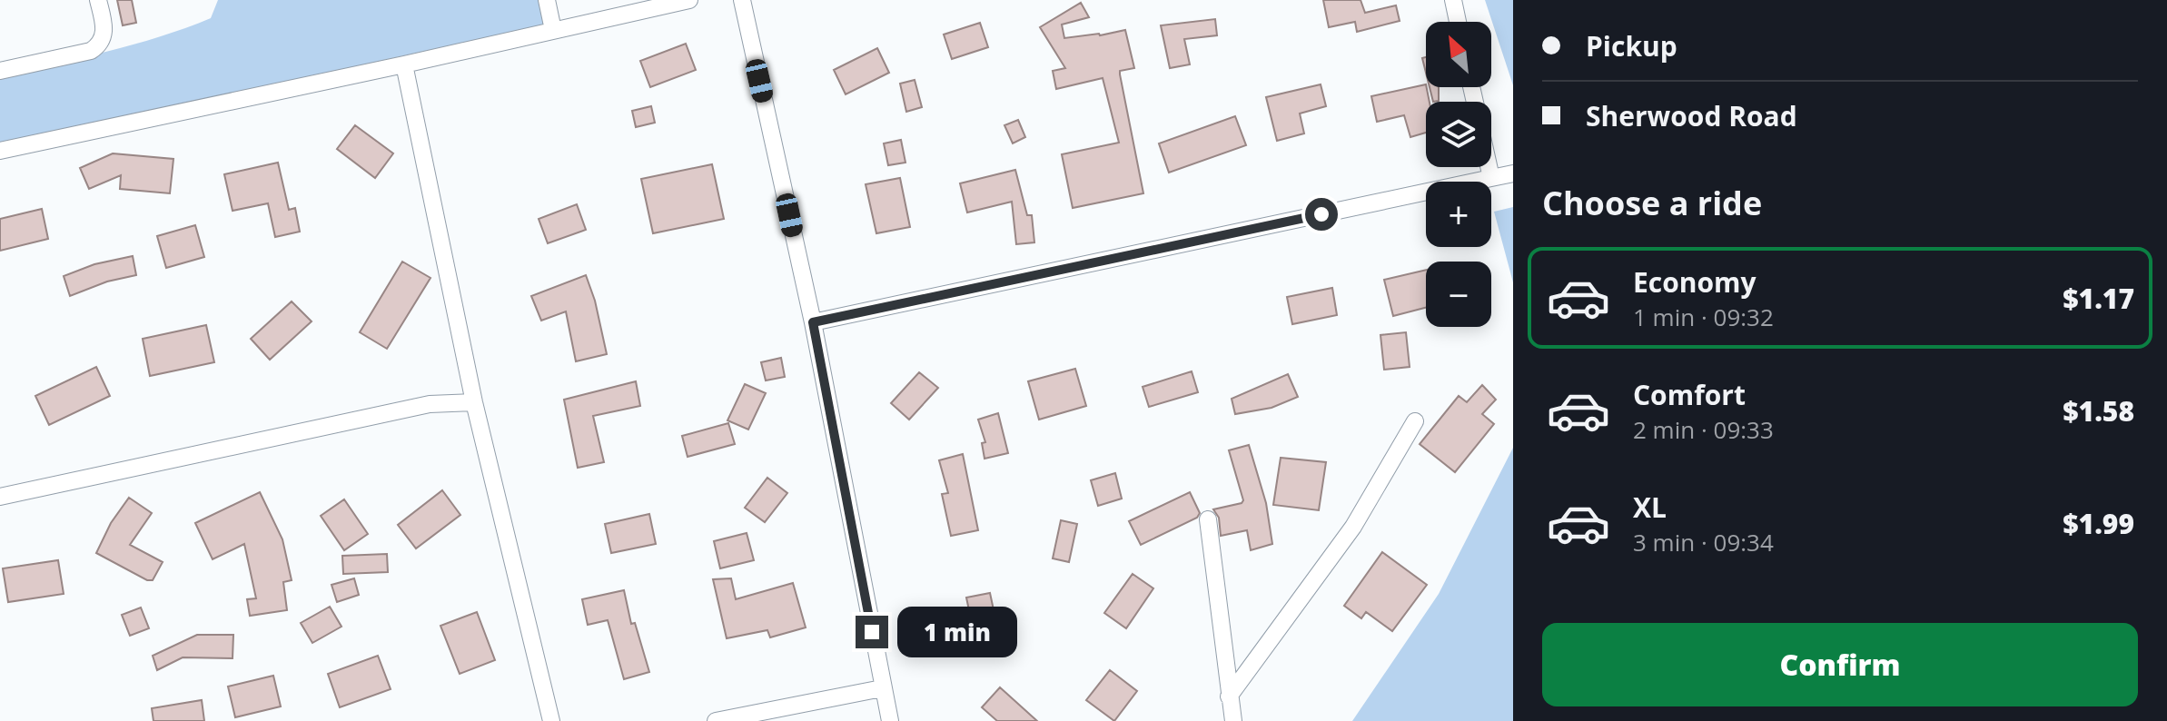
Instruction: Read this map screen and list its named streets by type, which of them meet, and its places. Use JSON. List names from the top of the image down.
{
  "north": "top left",
  "page": {
    "banner": ["Pickup", "Sherwood Road"],
    "map_buttons": ["+", "−"],
    "heading": "Choose a ride",
    "list": [
      {
        "name": "Economy",
        "note": "1 min · 09:32",
        "value": "$1.17"
      },
      {
        "name": "Comfort",
        "note": "2 min · 09:33",
        "value": "$1.58"
      },
      {
        "name": "XL",
        "note": "3 min · 09:34",
        "value": "$1.99"
      }
    ],
    "bubble": "1 min",
    "buttons": "Confirm"
  }
}
